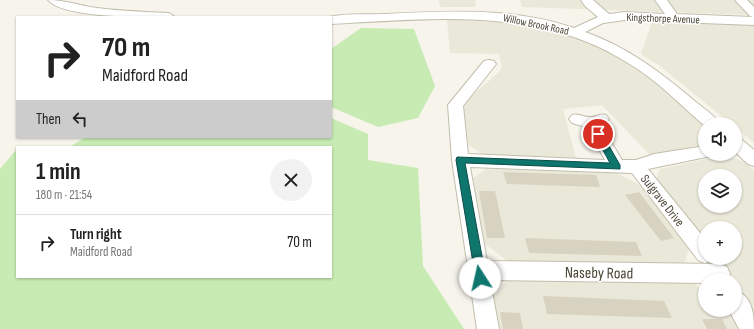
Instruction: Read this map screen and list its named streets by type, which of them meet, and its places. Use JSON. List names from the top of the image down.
{
  "streets": {
    "street": [
      "Kingsthorpe Avenue",
      "Willow Brook Road",
      "Sulgrave Drive",
      "Naseby Road"
    ]
  },
  "crossings": [
    ["Kingsthorpe Avenue", "Willow Brook Road"]
  ],
  "page": {
    "turn": ["70 m", "Maidford Road"],
    "then": "Then",
    "map_buttons": ["+", "−"],
    "heading": ["1 min", "180 m · 21:54"],
    "list": [
      {
        "name": "Turn right",
        "note": "Maidford Road",
        "value": "70 m"
      }
    ]
  }
}
